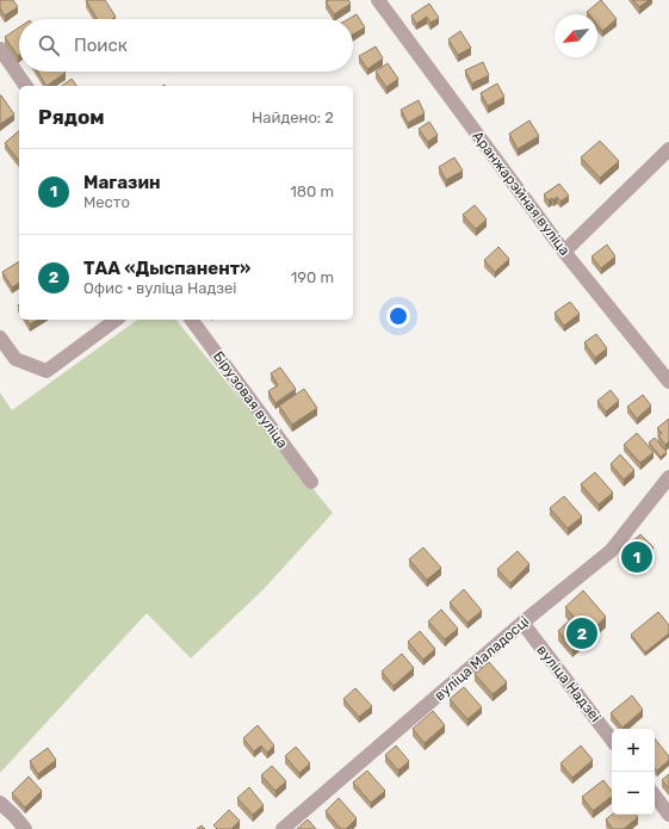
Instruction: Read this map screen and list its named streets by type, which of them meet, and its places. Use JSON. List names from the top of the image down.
{
  "streets": {
    "street": [
      "Аранжарэйная вуліца",
      "Бірузовая вуліца",
      "вуліца Маладосці",
      "вуліца Надзеі"
    ]
  },
  "crossings": [
    ["вуліца Маладосці", "вуліца Надзеі"]
  ],
  "north": "bottom left",
  "page": {
    "search": "Поиск",
    "heading": ["Рядом", "Найдено: 2"],
    "list": [
      {
        "mark": "1",
        "name": "Магазин",
        "note": "Место",
        "value": "180 m"
      },
      {
        "mark": "2",
        "name": "ТАА «Дыспанент»",
        "note": "Офис · вуліца Надзеі",
        "value": "190 m"
      }
    ],
    "pins": ["1", "2"],
    "map_buttons": ["+", "−"]
  }
}
